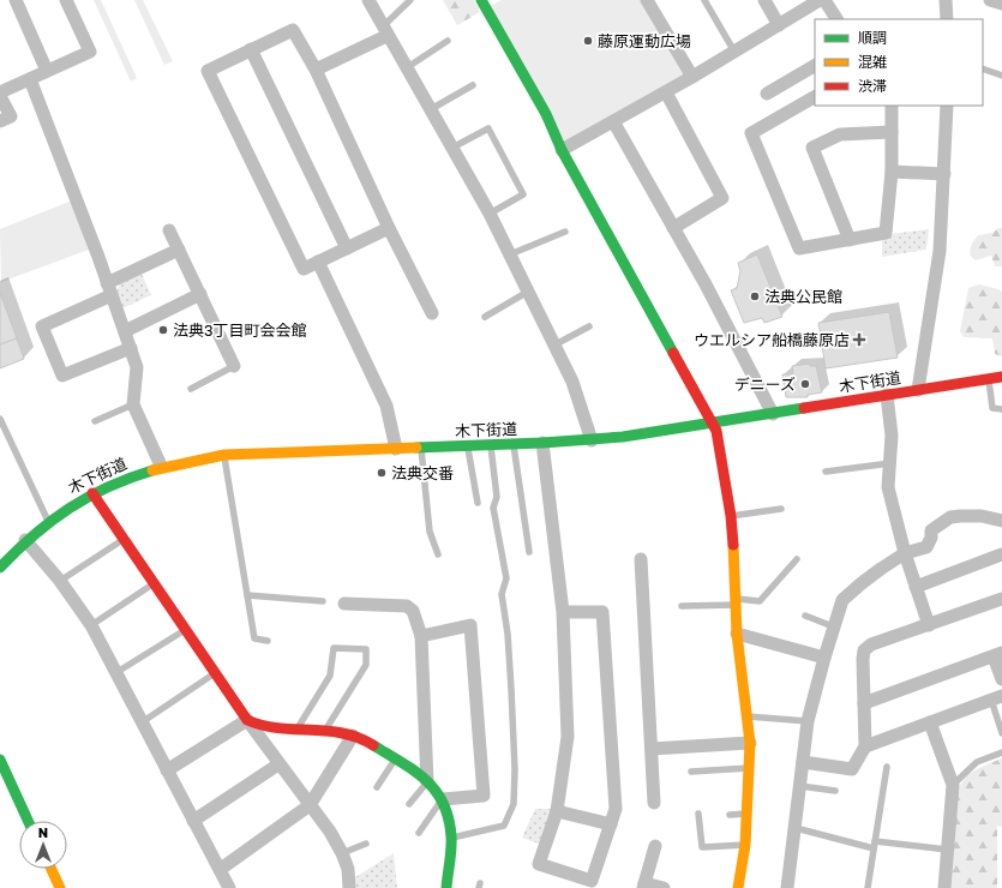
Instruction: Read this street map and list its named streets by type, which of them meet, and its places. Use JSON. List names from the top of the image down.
{
  "streets": {
    "street": ["木下街道"]
  },
  "places": {
    "other": [
      "藤原運動広場",
      "法典公民館",
      "法典3丁目町会会館",
      "デニーズ",
      "法典交番"
    ],
    "health": ["ウエルシア船橋藤原店"]
  },
  "legend": ["順調", "混雑", "渋滞"],
  "north": "top"
}
